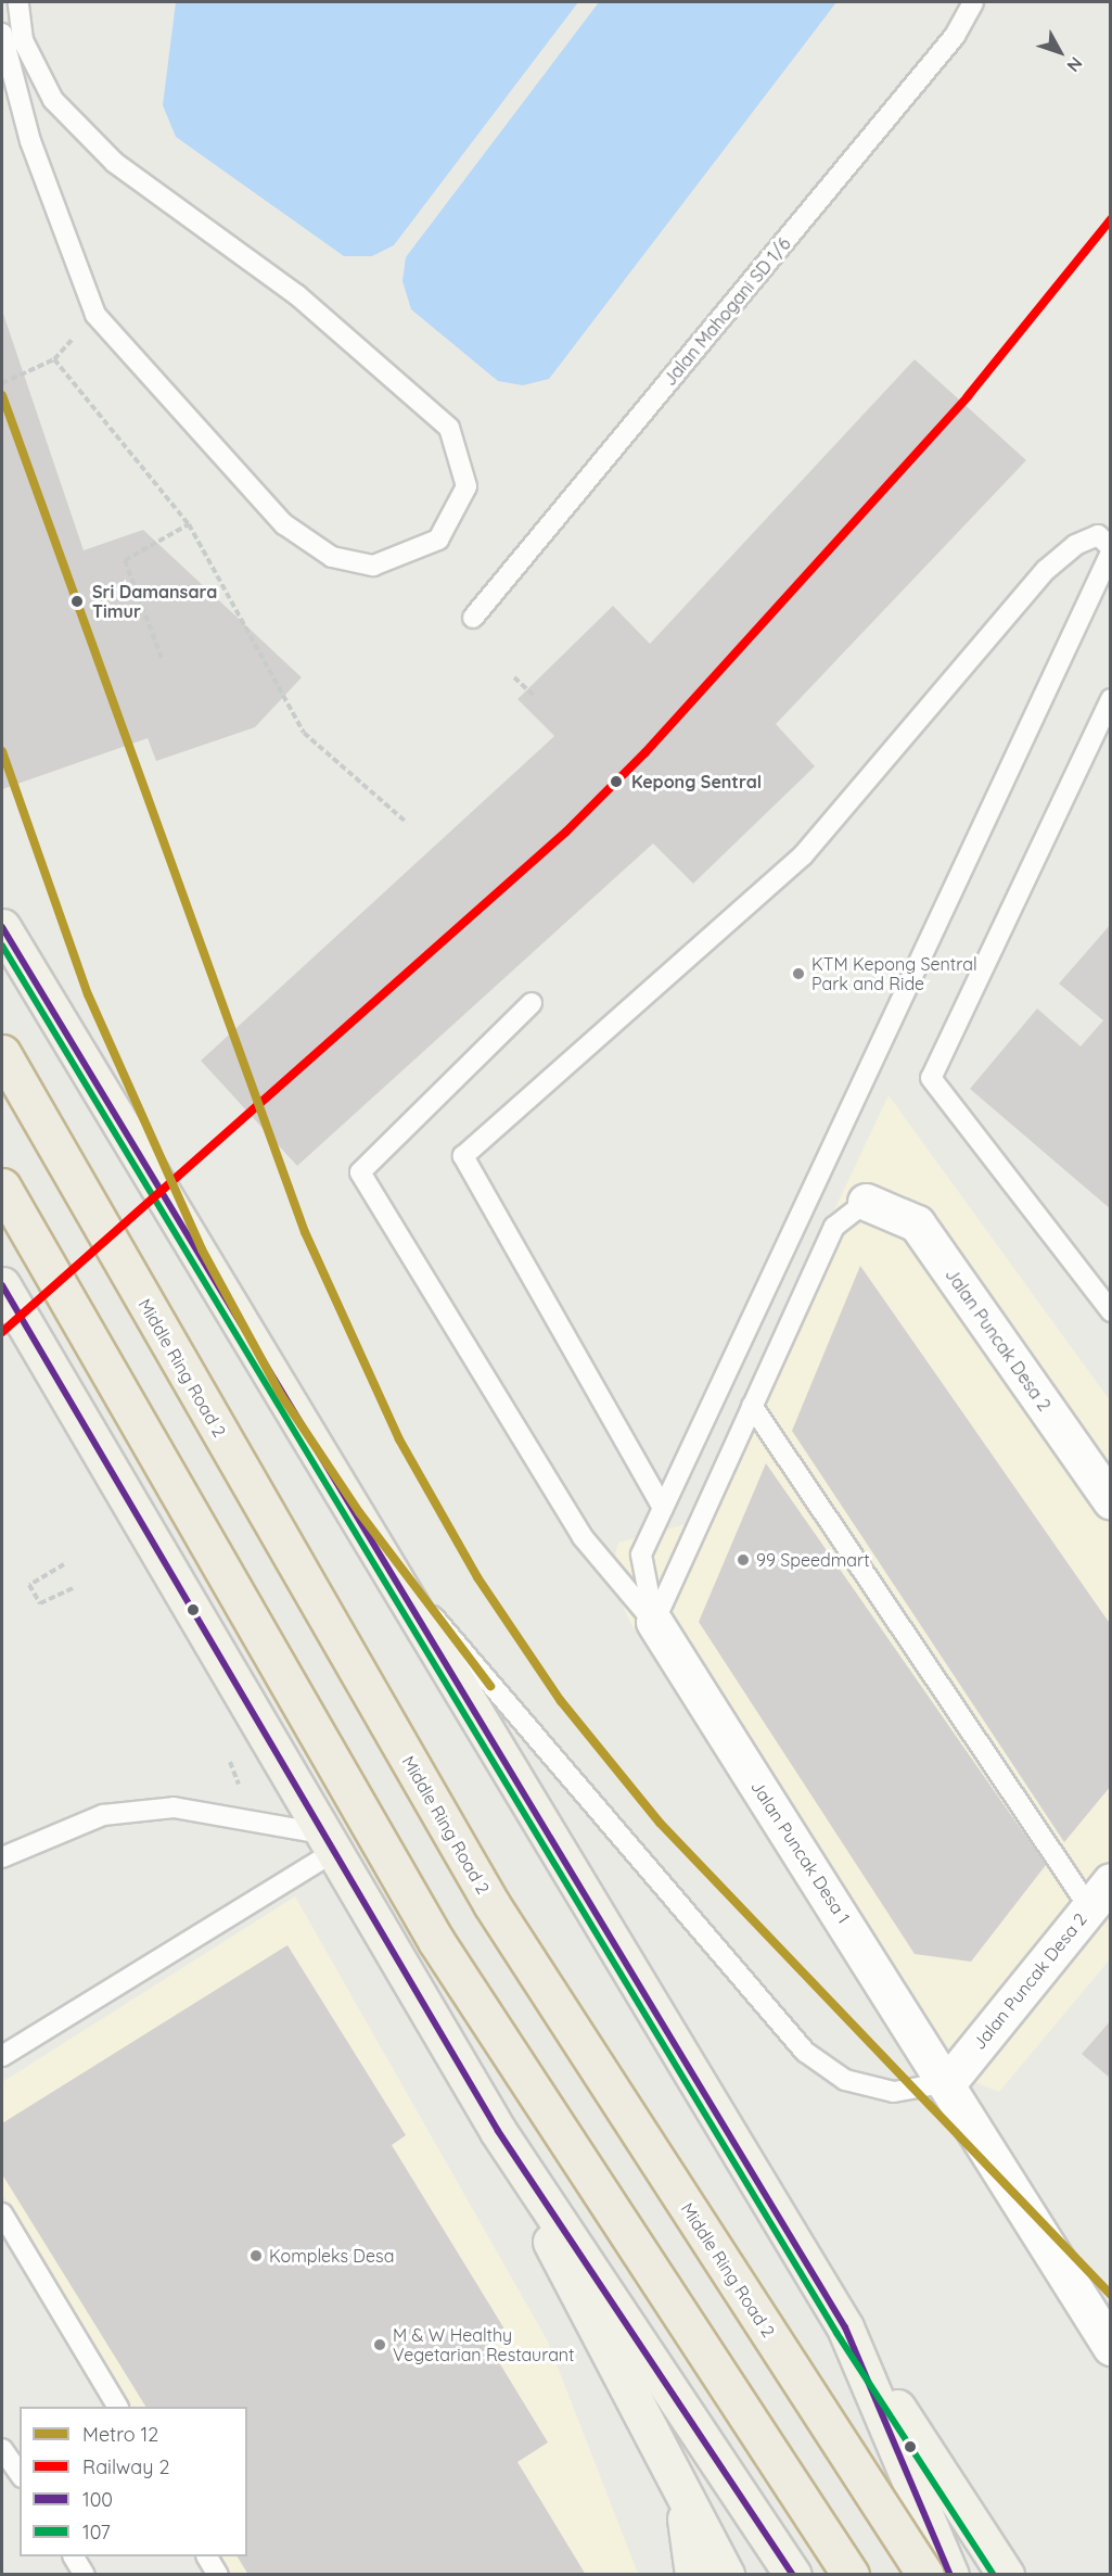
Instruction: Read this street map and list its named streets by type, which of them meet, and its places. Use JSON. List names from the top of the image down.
{
  "streets": {
    "highway": ["Middle Ring Road 2"],
    "street": ["Jalan Puncak Desa 2", "Jalan Puncak Desa 1"],
    "lane": ["Jalan Mahogani SD 1/6"]
  },
  "crossings": [
    ["Jalan Puncak Desa 2", "Jalan Puncak Desa 1"]
  ],
  "places": [
    "Sri Damansara Timur",
    "Kepong Sentral",
    "KTM Kepong Sentral Park and Ride",
    "99 Speedmart",
    "Kompleks Desa",
    "M & W Healthy Vegetarian Restaurant"
  ],
  "lines": [
    "rail line 2",
    "metro line 12",
    "transit line 100",
    "transit line 107"
  ],
  "legend": [
    "Metro 12",
    "Railway 2",
    "100",
    "107"
  ],
  "north": "bottom right"
}
